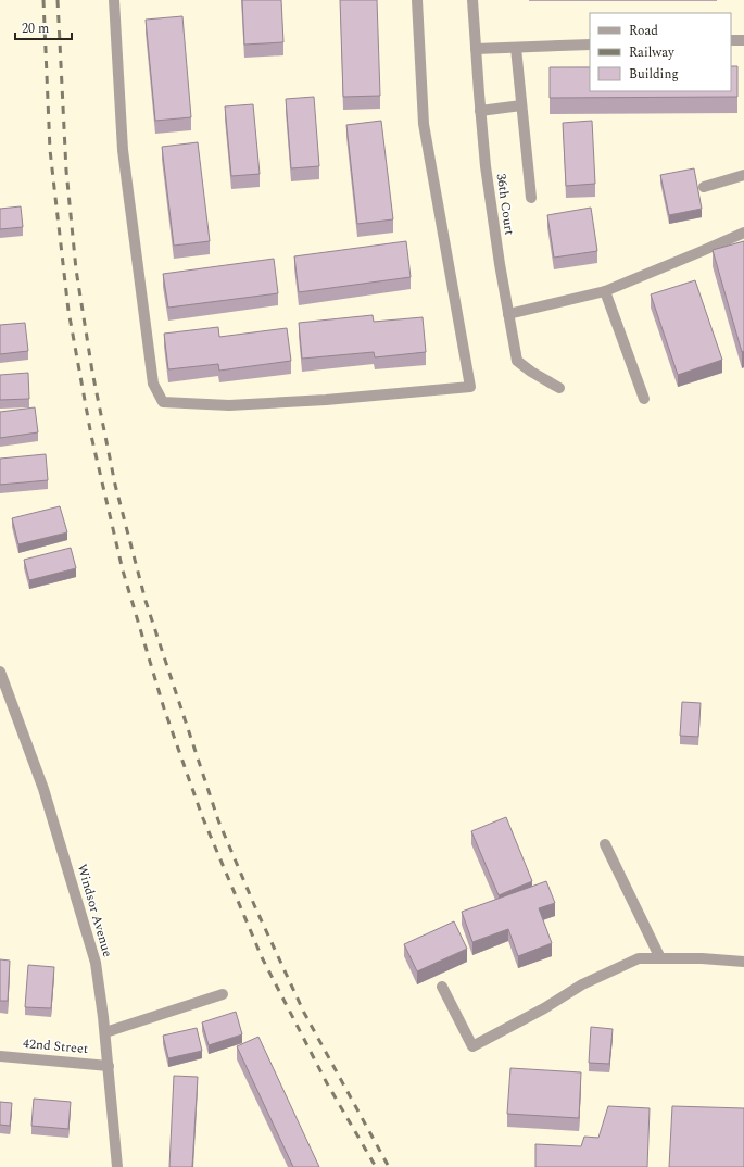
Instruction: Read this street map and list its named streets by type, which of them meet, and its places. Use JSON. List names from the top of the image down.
{
  "streets": {
    "street": ["36th Court", "Windsor Avenue", "42nd Street"]
  },
  "crossings": [
    ["Windsor Avenue", "42nd Street"]
  ],
  "legend": ["Road", "Railway", "Building"],
  "scale_bar": "20 m"
}
